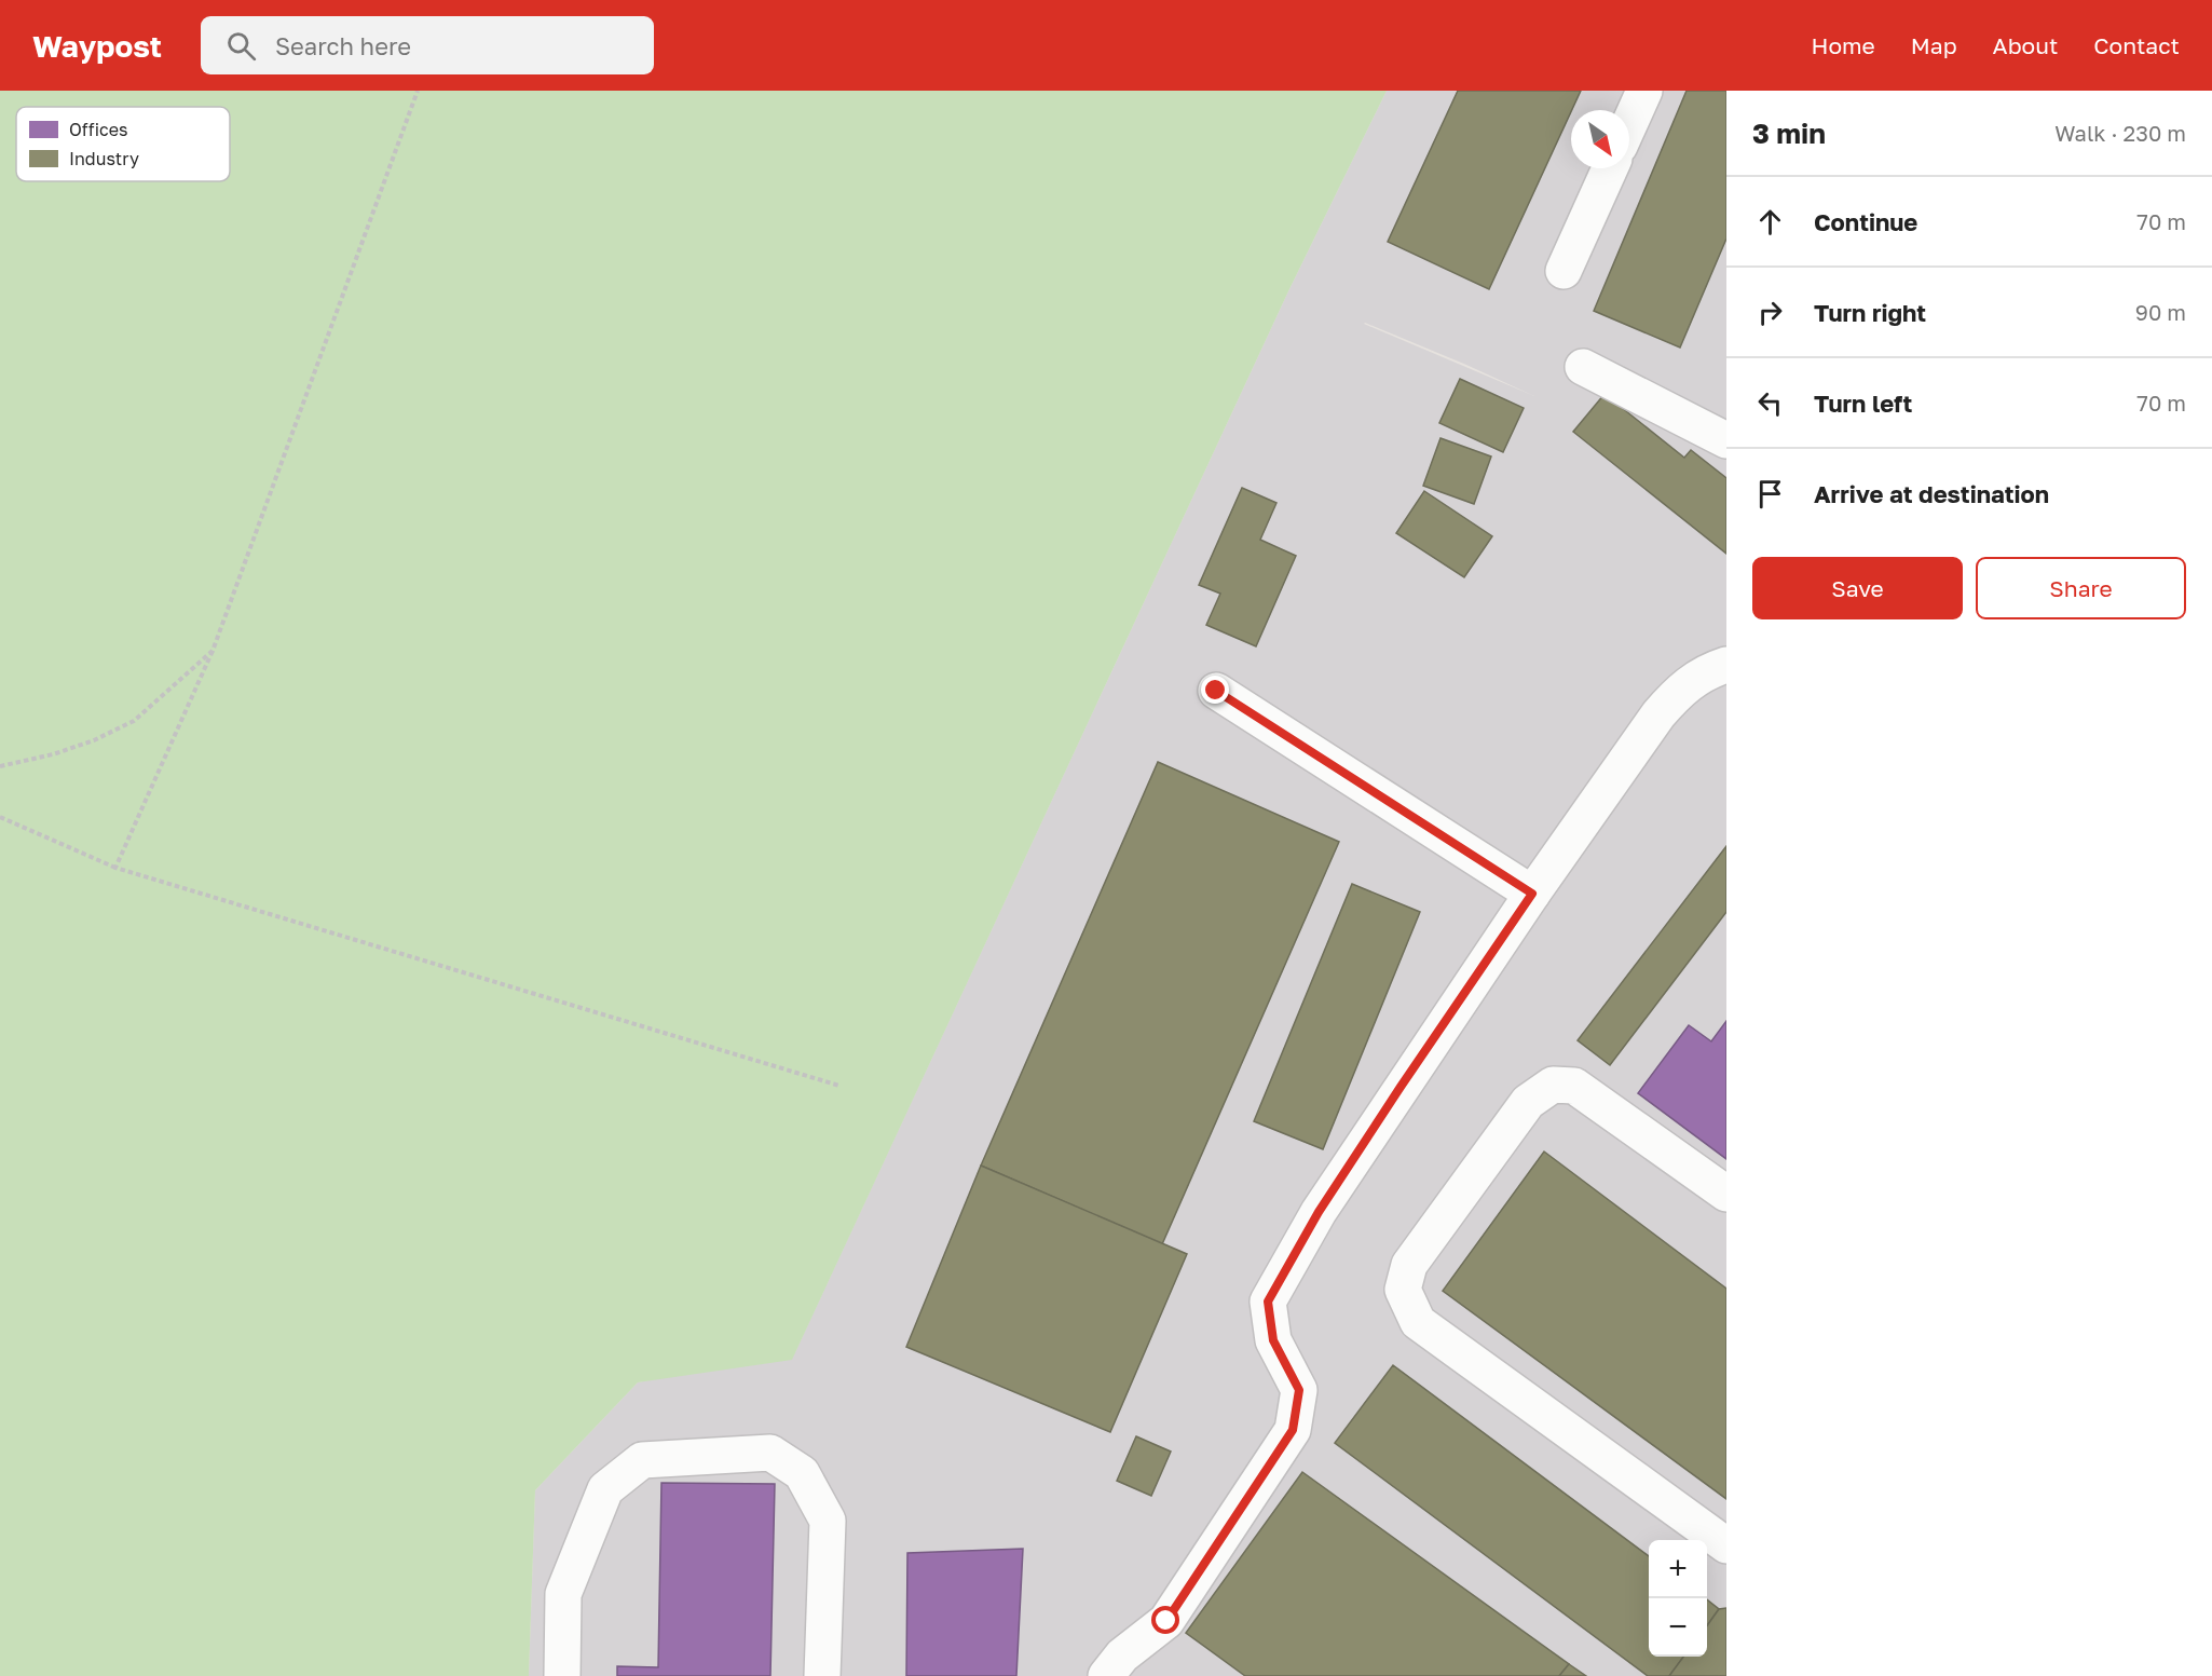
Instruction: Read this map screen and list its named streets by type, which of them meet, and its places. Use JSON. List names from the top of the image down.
{
  "legend": ["Offices", "Industry"],
  "north": "bottom right",
  "page": {
    "header": "Waypost",
    "search": "Search here",
    "nav": [
      "Home",
      "Map",
      "About",
      "Contact"
    ],
    "heading": ["3 min", "Walk · 230 m"],
    "list": [
      ["Continue", "70 m"],
      ["Turn right", "90 m"],
      ["Turn left", "70 m"],
      "Arrive at destination"
    ],
    "buttons": ["Save", "Share"],
    "map_buttons": ["+", "−"]
  }
}
